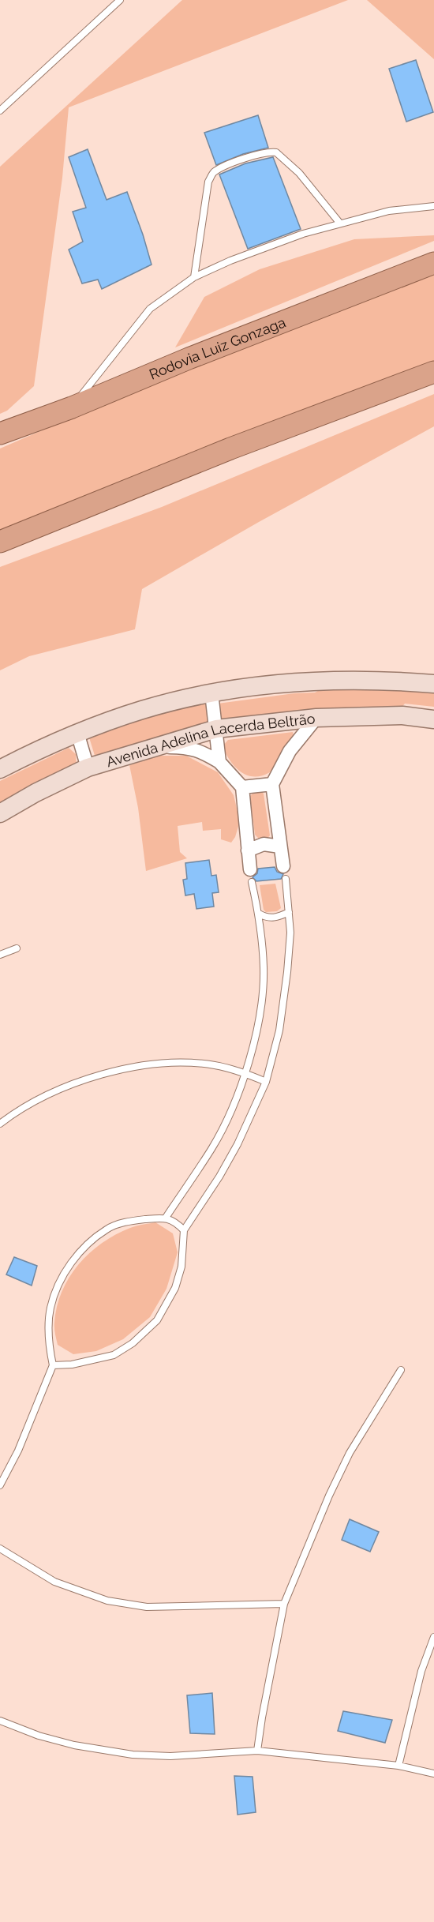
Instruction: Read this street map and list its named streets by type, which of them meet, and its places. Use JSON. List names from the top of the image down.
{
  "streets": {
    "highway": ["Rodovia Luiz Gonzaga"],
    "main road": ["Avenida Adelina Lacerda Beltrão"]
  }
}
